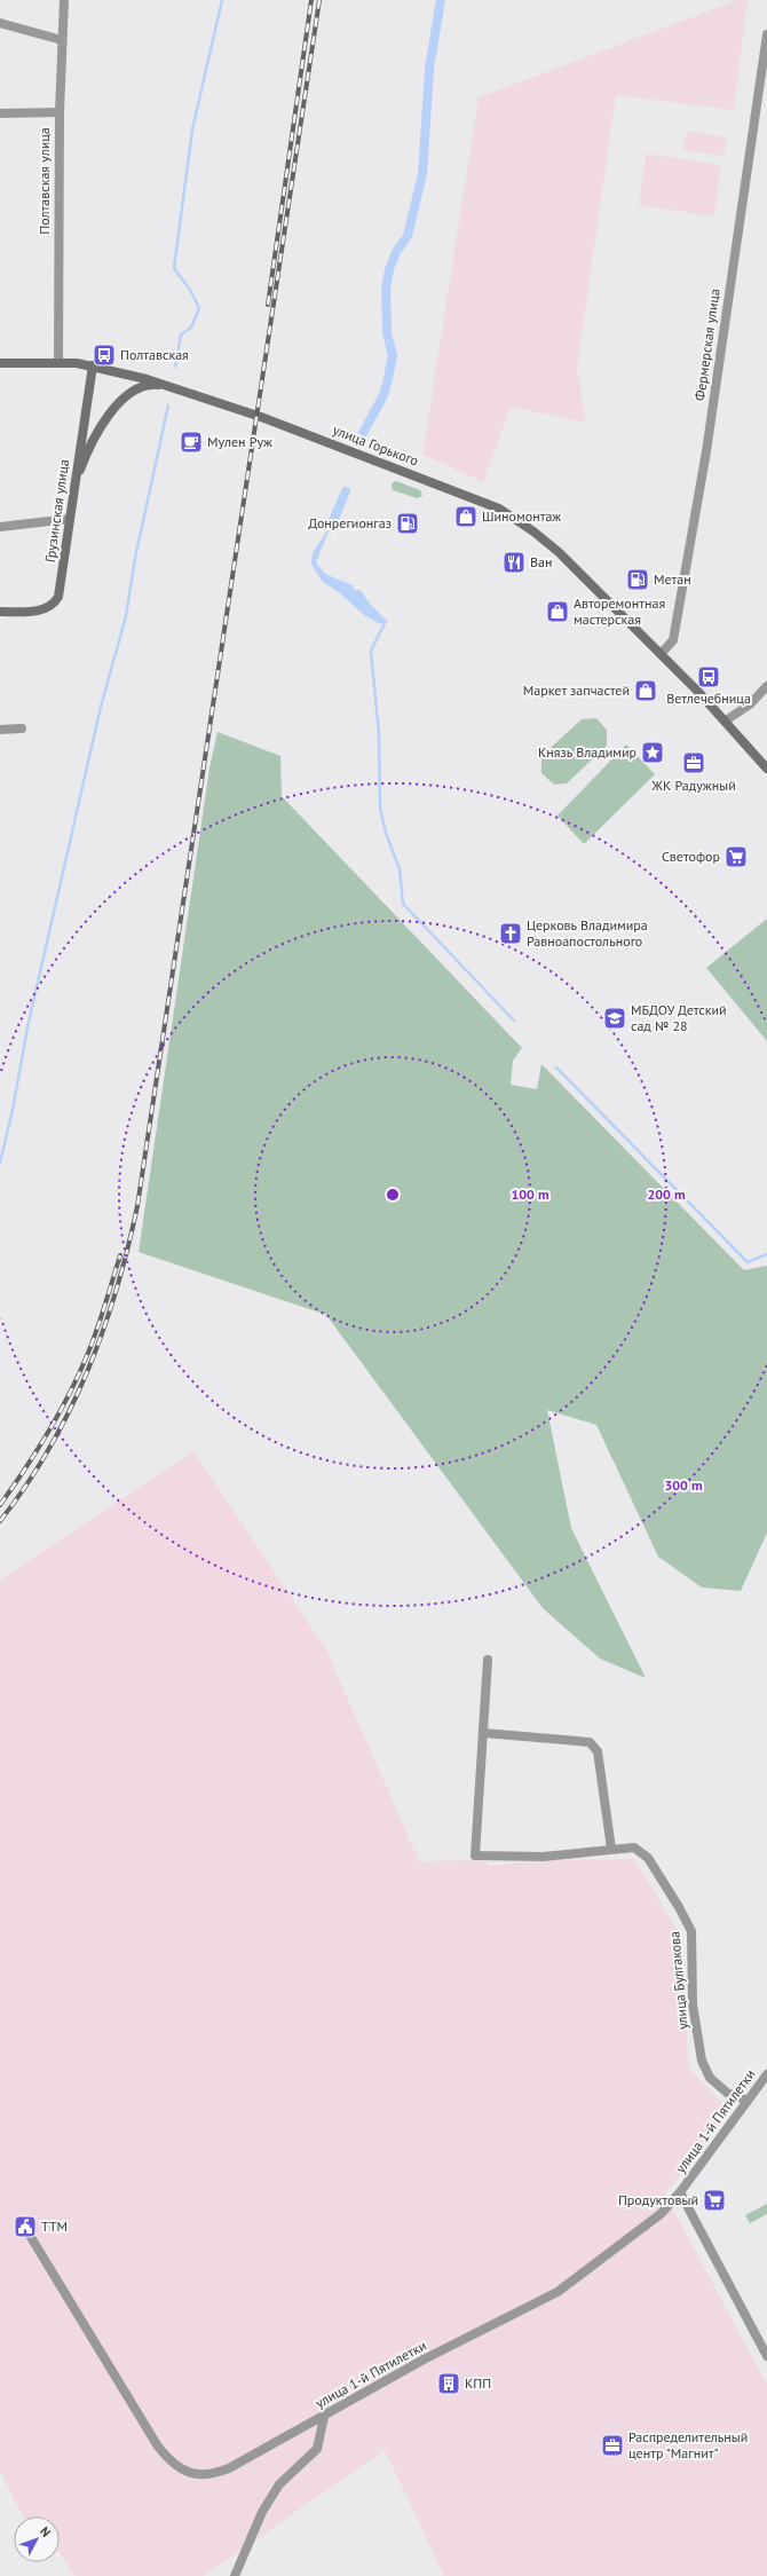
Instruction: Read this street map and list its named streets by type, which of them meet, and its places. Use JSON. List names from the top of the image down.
{
  "streets": {
    "main road": ["улица Горького", "Грузинская улица"],
    "street": [
      "Полтавская улица",
      "Фермерская улица",
      "улица Булгакова",
      "улица 1-й Пятилетки"
    ]
  },
  "crossings": [
    ["Фермерская улица", "улица Горького"],
    ["улица Булгакова", "улица 1-й Пятилетки"]
  ],
  "places": {
    "bus stop": ["Полтавская", "Ветлечебница"],
    "cafe": ["Мулен Руж"],
    "shop": ["Шиномонтаж", "Авторемонтная мастерская", "Маркет запчастей"],
    "fuel station": ["Донрегионгаз", "Метан"],
    "restaurant": ["Ван"],
    "place": ["Князь Владимир"],
    "office": ["ЖК Радужный", "Распределительный центр \"Магнит\""],
    "supermarket": ["Светофор", "Продуктовый"],
    "church": ["Церковь Владимира Равноапостольного"],
    "school or university": ["МБДОУ Детский сад № 28"],
    "public building": ["ТТМ"],
    "building": ["КПП"]
  },
  "north": "top right",
  "rings": ["100 m", "200 m", "300 m"]
}
